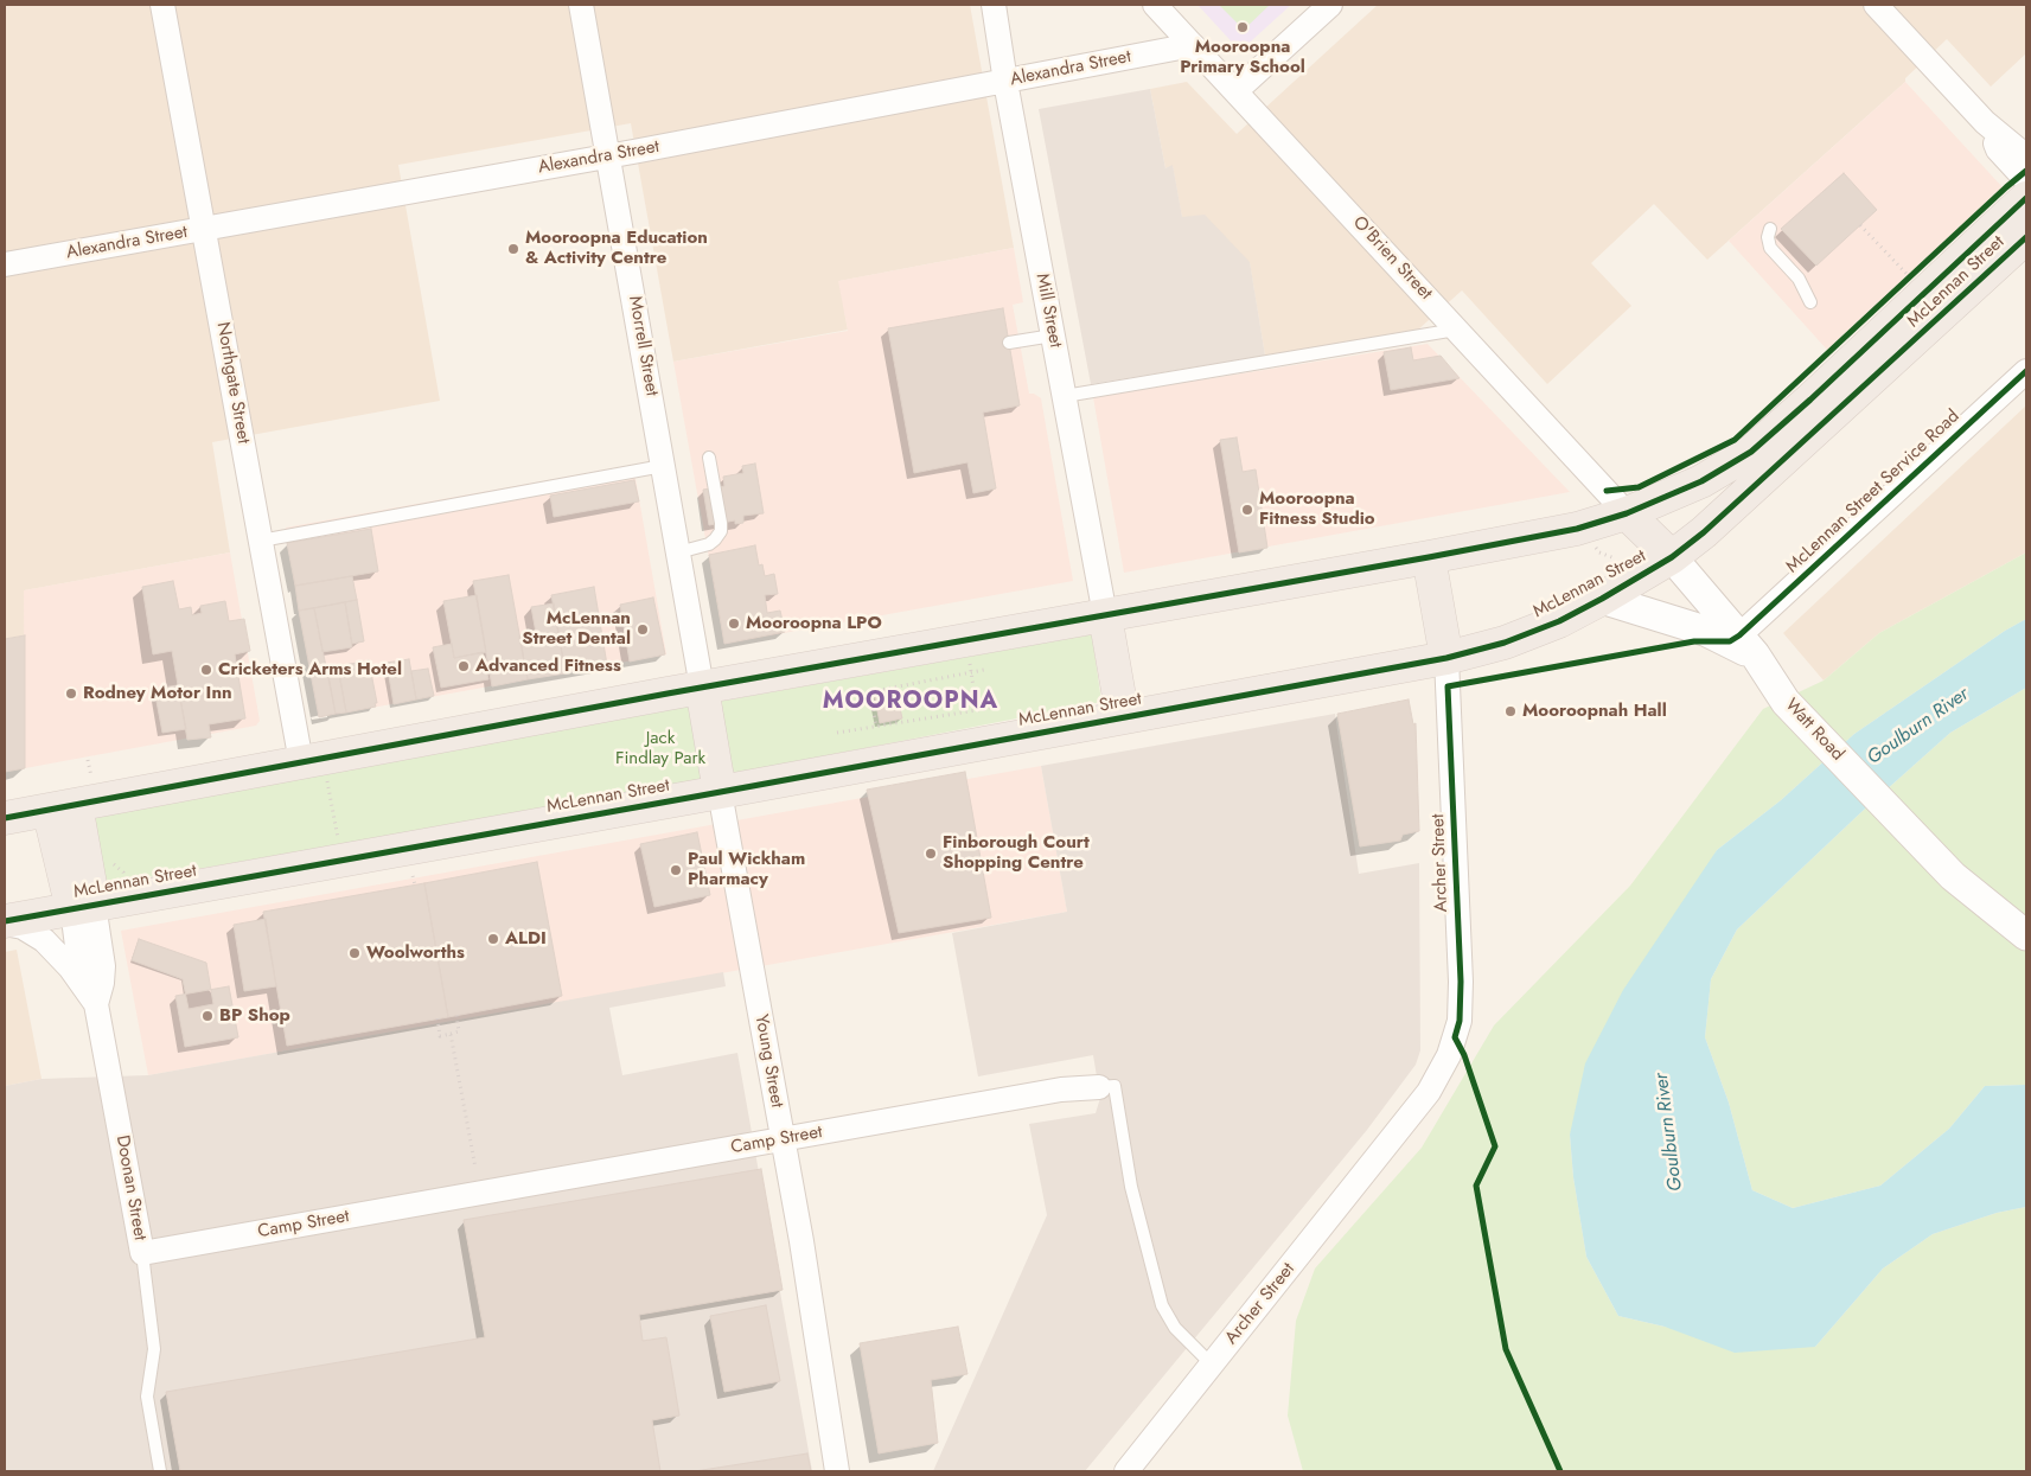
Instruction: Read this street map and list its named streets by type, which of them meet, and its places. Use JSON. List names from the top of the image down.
{
  "streets": {
    "highway": ["McLennan Street"],
    "street": [
      "Alexandra Street",
      "O'Brien Street",
      "Mill Street",
      "Morrell Street",
      "Northgate Street",
      "McLennan Street Service Road",
      "Watt Road",
      "Archer Street",
      "Young Street",
      "Camp Street",
      "Doonan Street"
    ]
  },
  "crossings": [
    ["Alexandra Street", "O'Brien Street"],
    ["Alexandra Street", "Mill Street"],
    ["Alexandra Street", "Morrell Street"],
    ["Alexandra Street", "Northgate Street"],
    ["O'Brien Street", "McLennan Street"],
    ["McLennan Street", "Mill Street"],
    ["McLennan Street", "Morrell Street"],
    ["McLennan Street", "Northgate Street"],
    ["McLennan Street", "Watt Road"],
    ["McLennan Street", "Archer Street"],
    ["McLennan Street", "Young Street"],
    ["McLennan Street", "Doonan Street"],
    ["McLennan Street Service Road", "Watt Road"],
    ["Archer Street", "Camp Street"],
    ["Young Street", "Camp Street"],
    ["Camp Street", "Doonan Street"]
  ],
  "districts": ["MOOROOPNA"],
  "water": ["Goulburn River"],
  "parks": ["Jack Findlay Park"],
  "places": [
    "Mooroopna Primary School",
    "Mooroopna Education & Activity Centre",
    "Mooroopna Fitness Studio",
    "Mooroopna LPO",
    "McLennan Street Dental",
    "Advanced Fitness",
    "Cricketers Arms Hotel",
    "Rodney Motor Inn",
    "Mooroopnah Hall",
    "Finborough Court Shopping Centre",
    "Paul Wickham Pharmacy",
    "ALDI",
    "Woolworths",
    "BP Shop"
  ]
}
